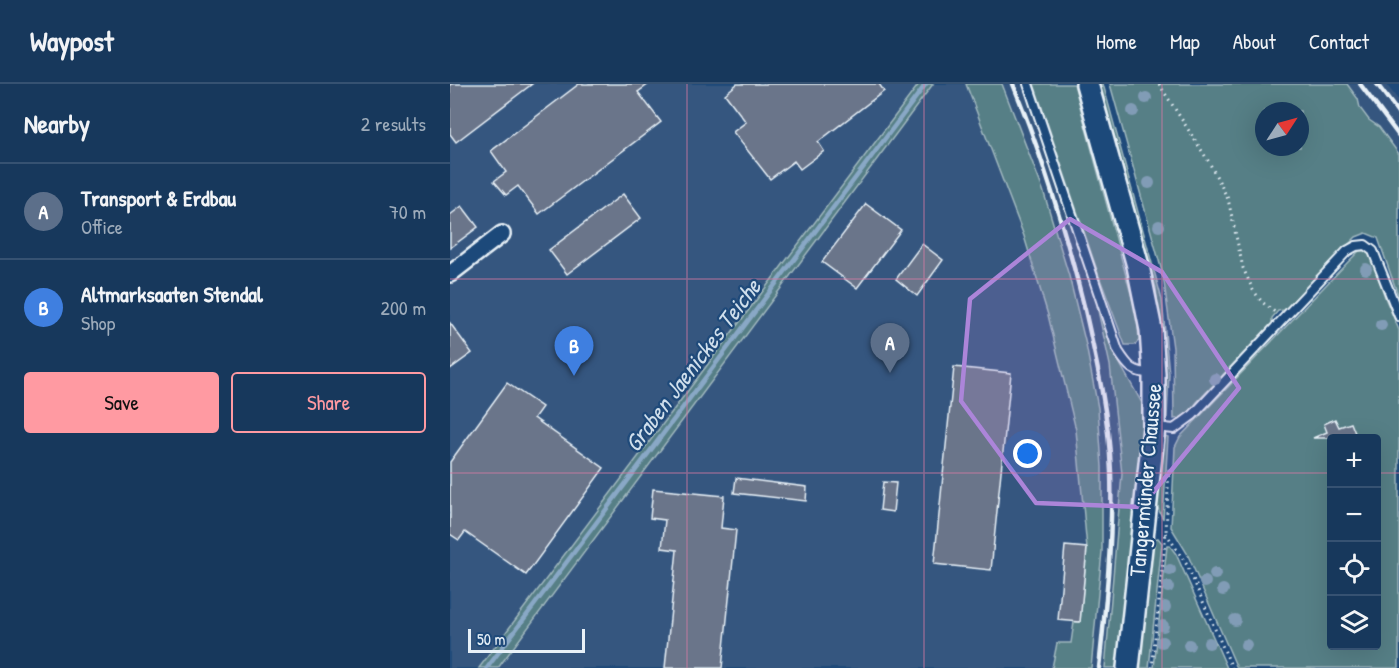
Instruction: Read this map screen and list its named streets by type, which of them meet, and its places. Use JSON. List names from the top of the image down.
{
  "streets": {
    "main road": ["Tangermünder Chaussee"]
  },
  "water": ["Graben Jaenickes Teiche"],
  "scale_bar": "50 m",
  "north": "top right",
  "page": {
    "header": "Waypost",
    "nav": [
      "Home",
      "Map",
      "About",
      "Contact"
    ],
    "heading": ["Nearby", "2 results"],
    "list": [
      {
        "mark": "A",
        "name": "Transport & Erdbau",
        "note": "Office",
        "value": "70 m"
      },
      {
        "mark": "B",
        "name": "Altmarksaaten Stendal",
        "note": "Shop",
        "value": "200 m"
      }
    ],
    "pins": ["A", "B"],
    "buttons": ["Save", "Share"],
    "map_buttons": ["+", "−"],
    "scale": "50 m"
  }
}
